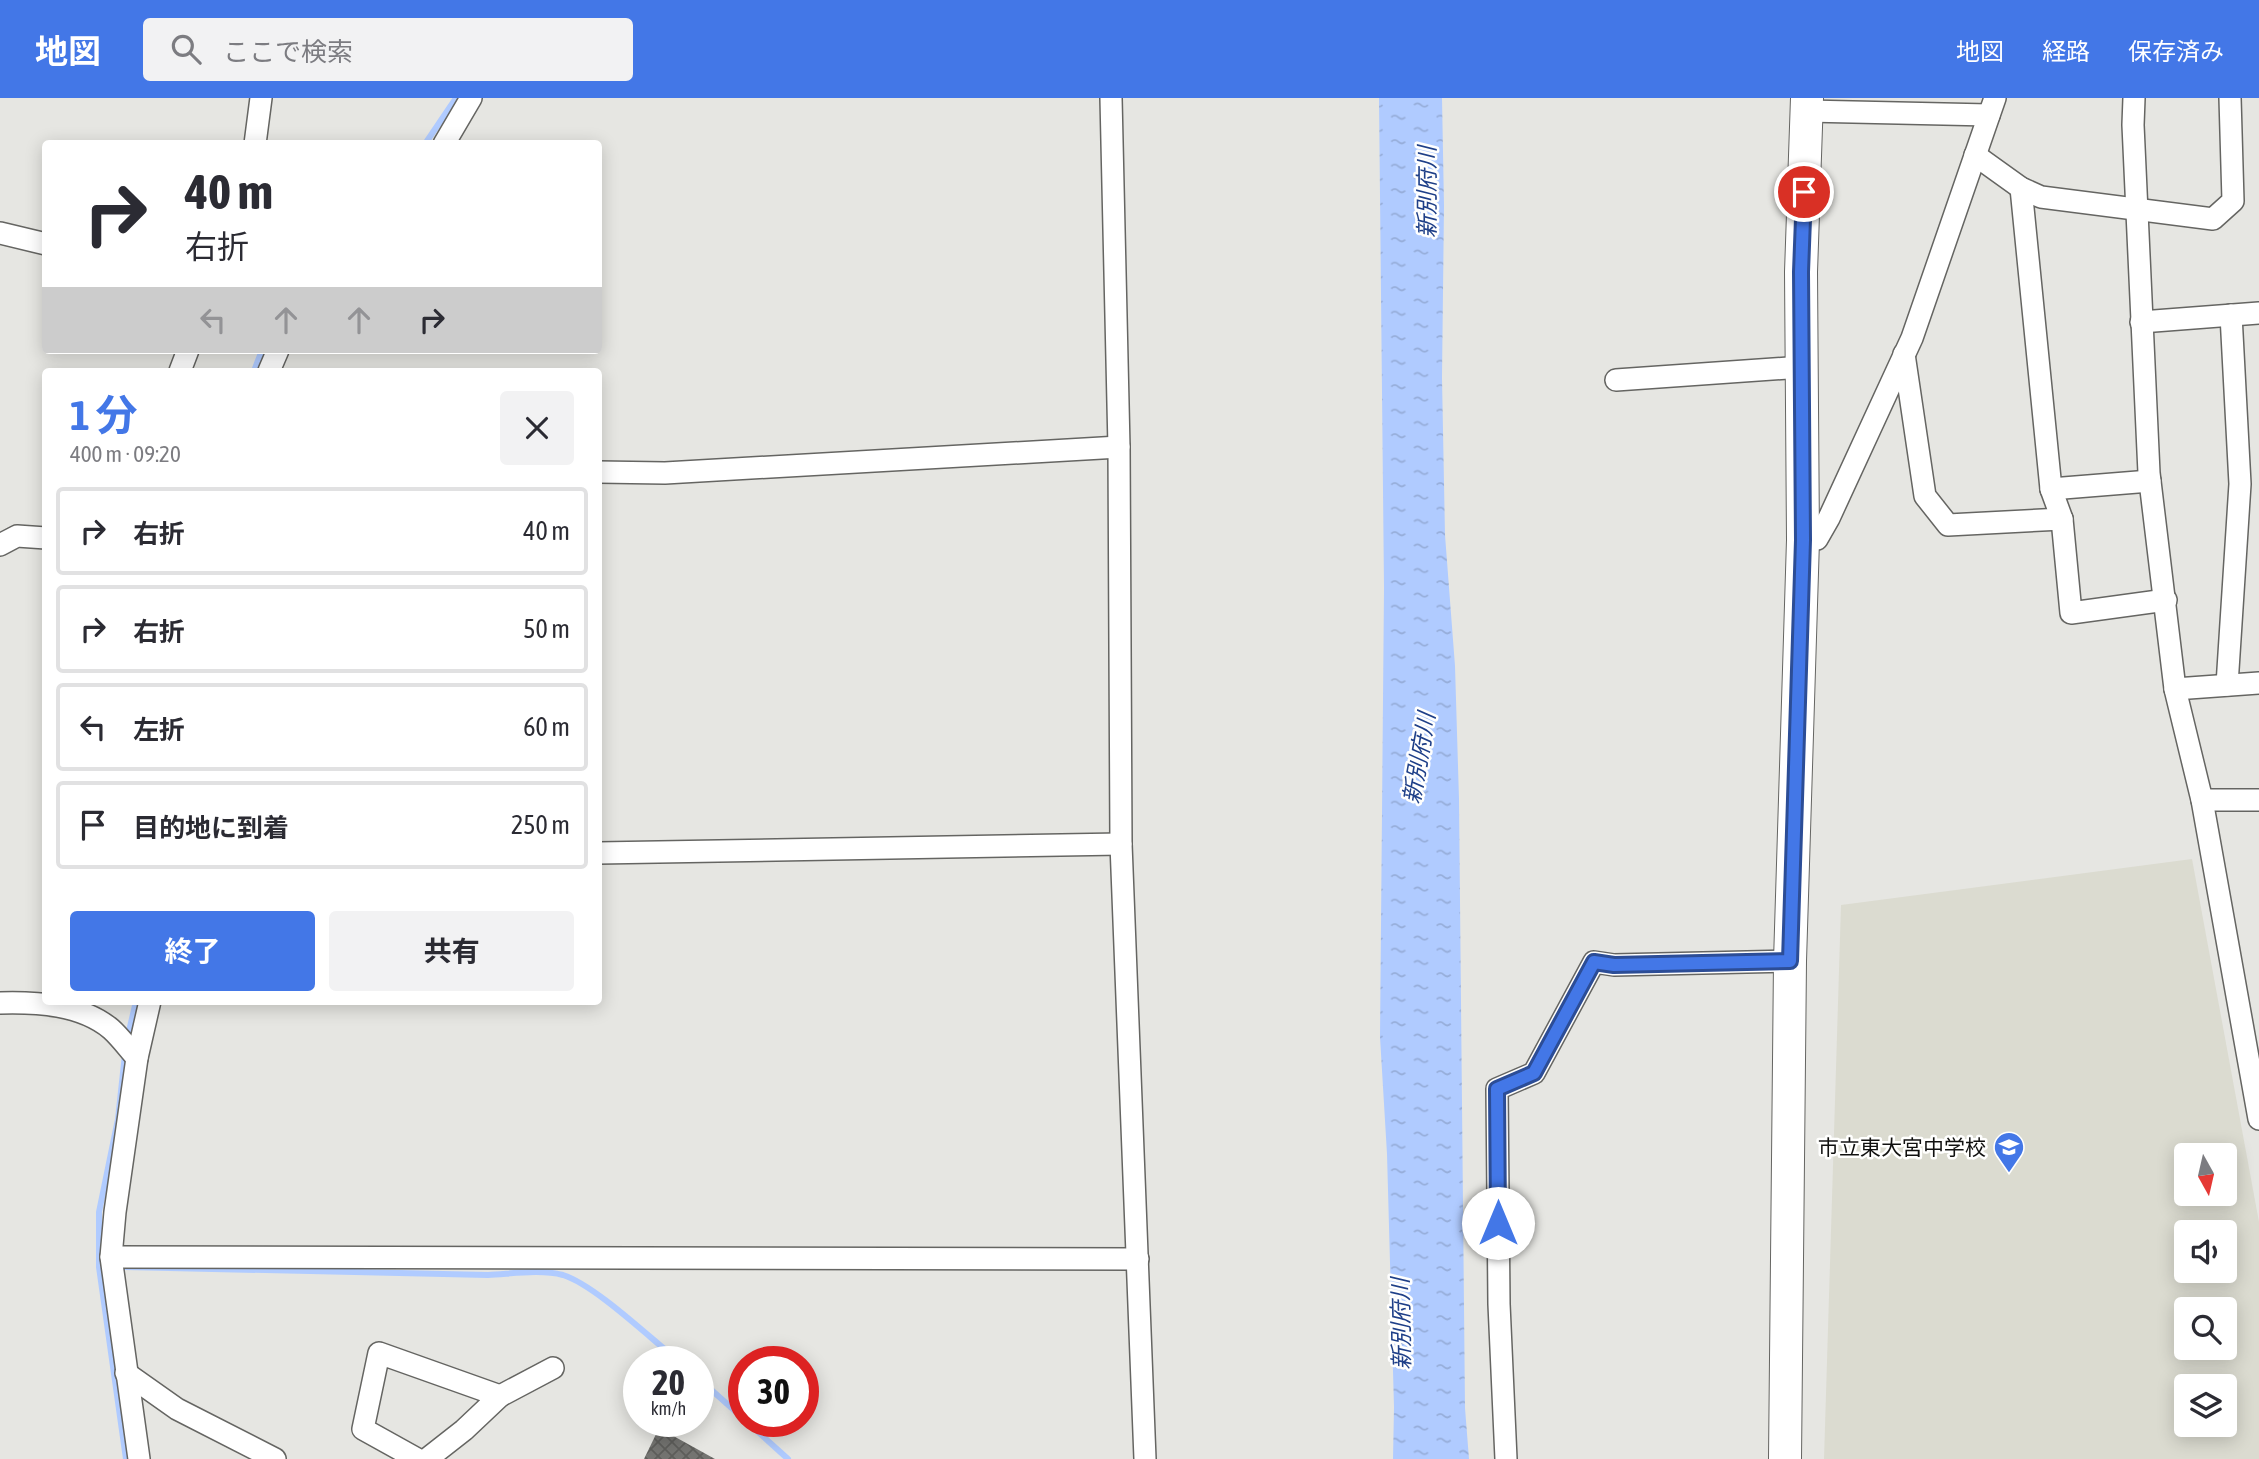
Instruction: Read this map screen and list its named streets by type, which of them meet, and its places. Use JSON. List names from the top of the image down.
{
  "water": ["新別府川"],
  "places": {
    "school or university": ["市立東大宮中学校"]
  },
  "north": "bottom",
  "page": {
    "header": "地図",
    "search": "ここで検索",
    "nav": ["地図", "経路", "保存済み"],
    "turn": ["40 m", "右折"],
    "heading": ["1 分", "400 m · 09:20"],
    "list": [
      {
        "name": "右折",
        "value": "40 m"
      },
      {
        "name": "右折",
        "value": "50 m"
      },
      {
        "name": "左折",
        "value": "60 m"
      },
      {
        "name": "目的地に到着",
        "value": "250 m"
      }
    ],
    "buttons": ["終了", "共有"],
    "speed": "20 km/h",
    "limit": "30"
  }
}
